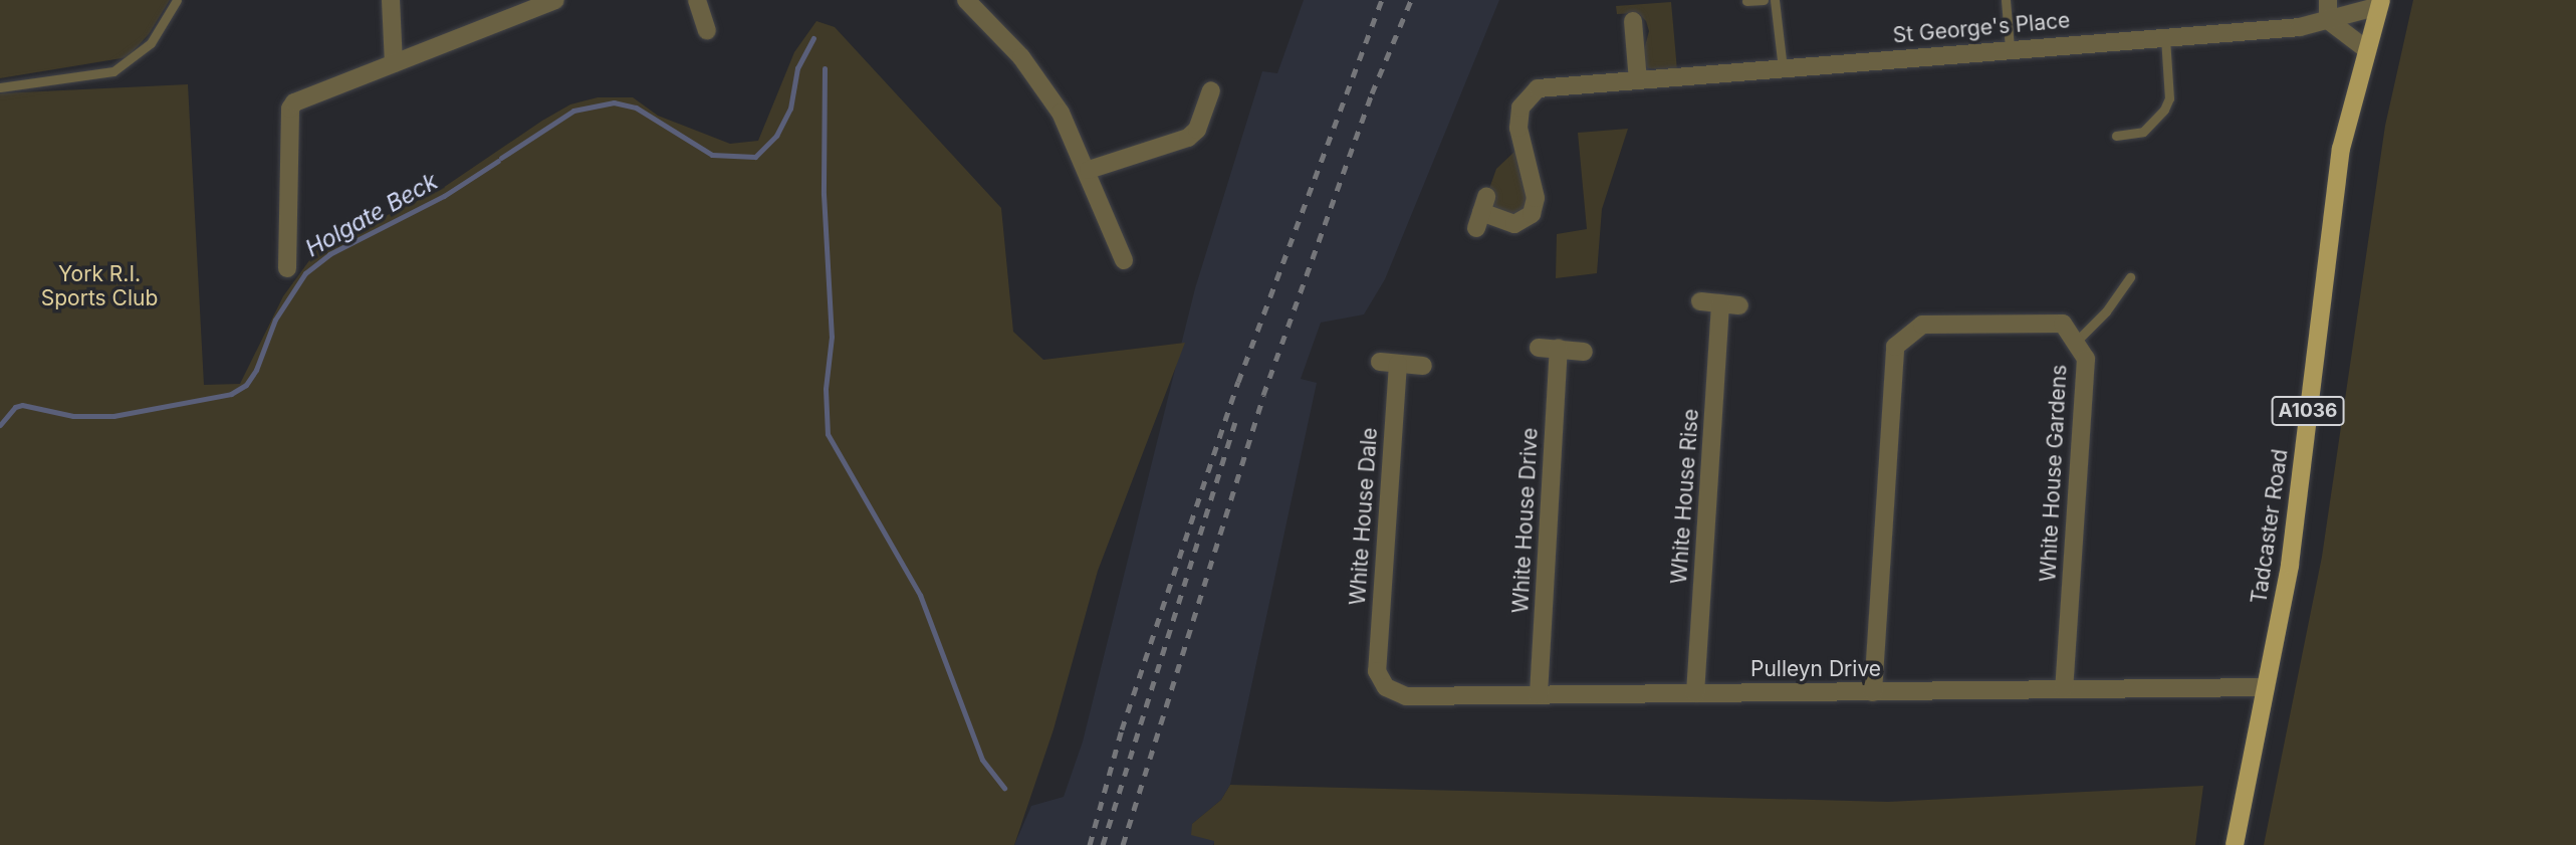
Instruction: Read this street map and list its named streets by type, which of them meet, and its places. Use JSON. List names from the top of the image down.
{
  "streets": {
    "main road": ["A1036", "Tadcaster Road"],
    "street": [
      "St George's Place",
      "White House Gardens",
      "White House Rise",
      "White House Dale",
      "White House Drive",
      "Pulleyn Drive"
    ]
  },
  "crossings": [
    ["St George's Place", "Tadcaster Road"],
    ["White House Gardens", "Pulleyn Drive"],
    ["White House Rise", "Pulleyn Drive"],
    ["White House Dale", "Pulleyn Drive"],
    ["White House Drive", "Pulleyn Drive"],
    ["Tadcaster Road", "Pulleyn Drive"]
  ],
  "water": ["Holgate Beck"],
  "parks": ["York R.I. Sports Club"]
}
